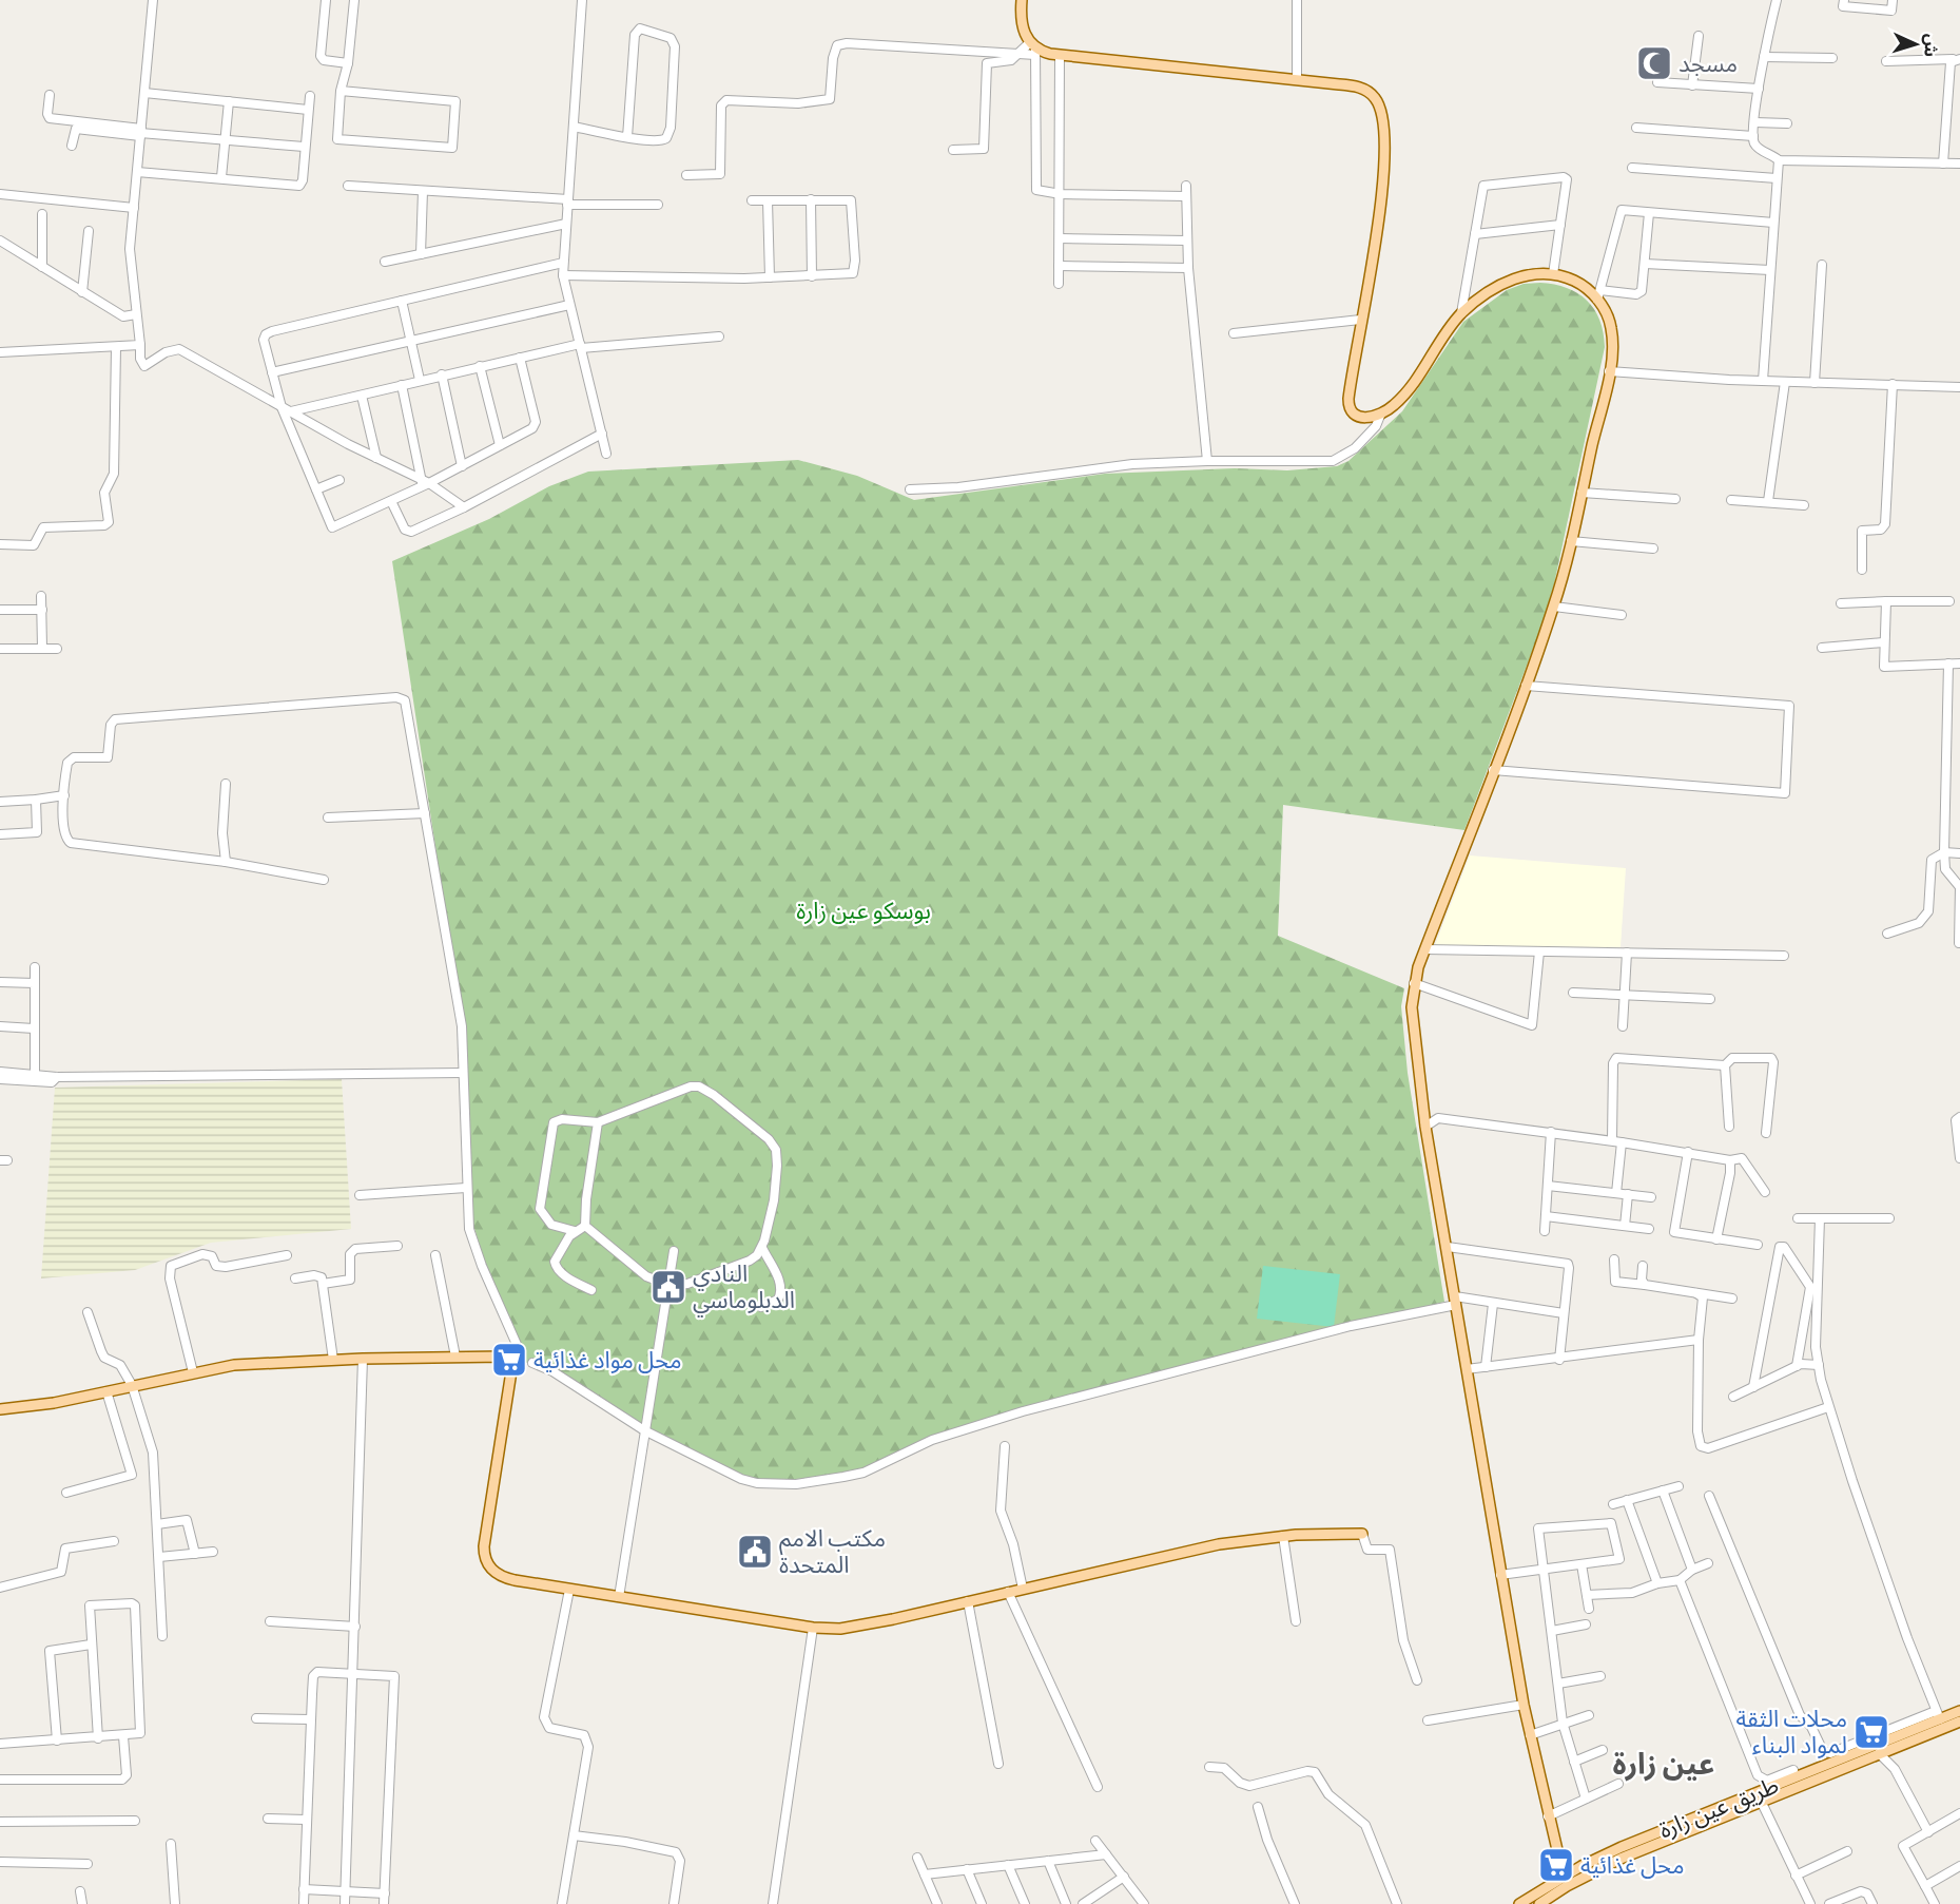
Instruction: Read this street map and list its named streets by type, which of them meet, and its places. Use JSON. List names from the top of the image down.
{
  "streets": {
    "main road": ["طريق عين زارة"]
  },
  "districts": ["عين زارة"],
  "parks": ["بوسكو عين زارة"],
  "places": {
    "mosque": ["مسجد"],
    "public building": ["النادي الدبلوماسي", "مكتب الامم المتحدة"],
    "supermarket": ["محل مواد غذائية", "محلات الثقة لمواد البناء", "محل غذائية"]
  },
  "north": "right"
}
